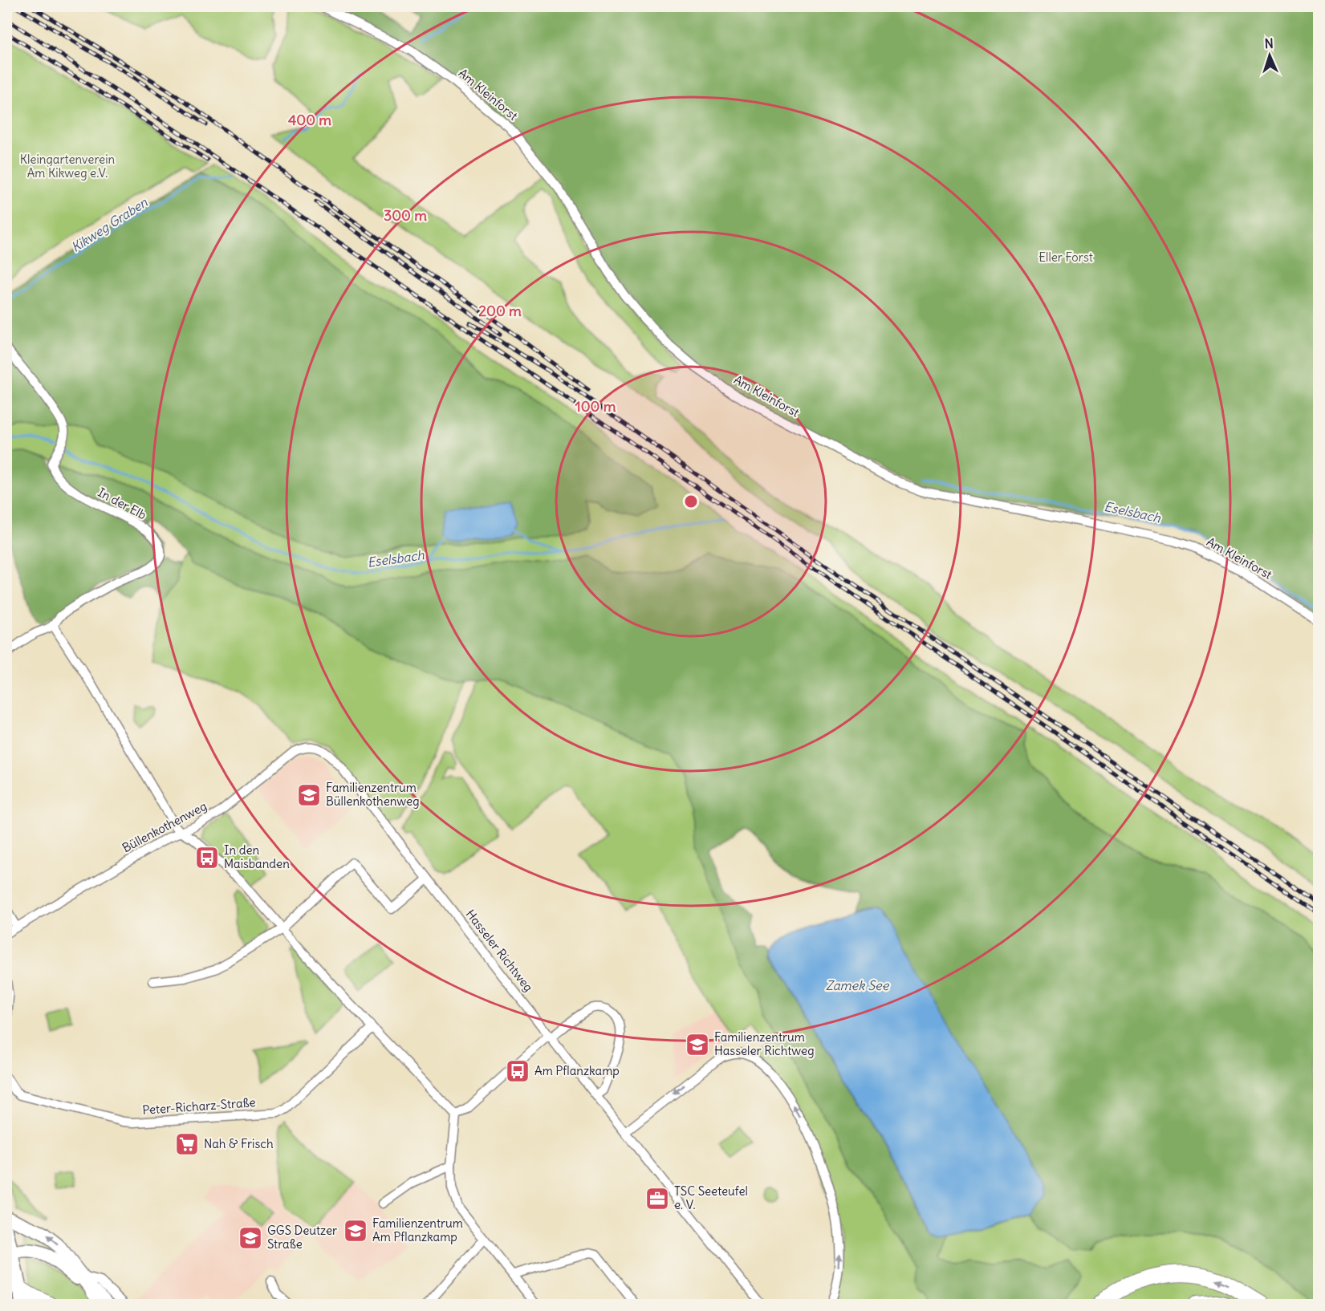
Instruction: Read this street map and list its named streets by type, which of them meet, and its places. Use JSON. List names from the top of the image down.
{
  "streets": {
    "street": [
      "Am Kleinforst",
      "In der Elb",
      "Büllenkothenweg",
      "Hasseler Richtweg",
      "Peter-Richarz-Straße"
    ]
  },
  "crossings": [
    ["Büllenkothenweg", "Hasseler Richtweg"]
  ],
  "water": ["Kikweg Graben", "Eselsbach", "Zamek See"],
  "parks": ["Kleingartenverein Am Kikweg e.V.", "Eller Forst"],
  "places": {
    "school or university": [
      "Familienzentrum Büllenkothenweg",
      "Familienzentrum Hasseler Richtweg",
      "Familienzentrum Am Pflanzkamp",
      "GGS Deutzer Straße"
    ],
    "bus stop": ["In den Maisbanden", "Am Pflanzkamp"],
    "supermarket": ["Nah & Frisch"],
    "office": ["TSC Seeteufel e. V."]
  },
  "north": "top",
  "rings": [
    "400 m",
    "300 m",
    "200 m",
    "100 m"
  ]
}
